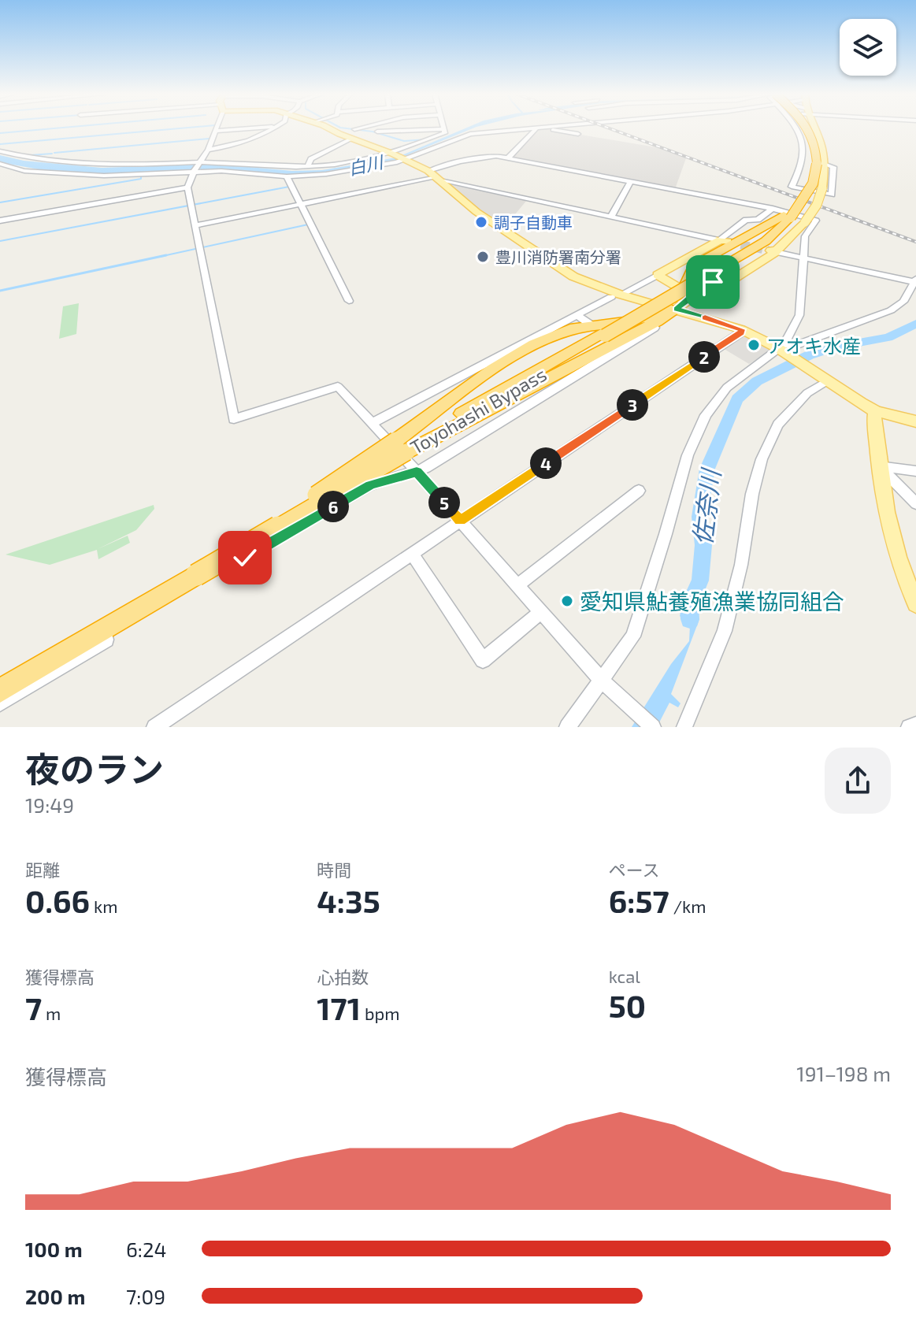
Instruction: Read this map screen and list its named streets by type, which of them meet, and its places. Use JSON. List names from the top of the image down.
{
  "streets": {
    "highway": ["Toyohashi Bypass"]
  },
  "water": ["白川", "佐奈川"],
  "places": [
    "調子自動車",
    "豊川消防署南分署",
    "アオキ水産",
    "愛知県鮎養殖漁業協同組合"
  ],
  "page": {
    "pins": [
      "2",
      "3",
      "4",
      "5",
      "6"
    ],
    "heading": ["夜のラン", "19:49"],
    "stats": [
      ["距離", "0.66 km"],
      ["時間", "4:35"],
      ["ペース", "6:57 /km"],
      ["獲得標高", "7 m"],
      ["心拍数", "171 bpm"],
      ["kcal", "50"]
    ],
    "chart": ["獲得標高", "191–198 m"],
    "list": [
      {
        "name": "100 m",
        "note": "6:24"
      },
      {
        "name": "200 m",
        "note": "7:09"
      }
    ]
  }
}
